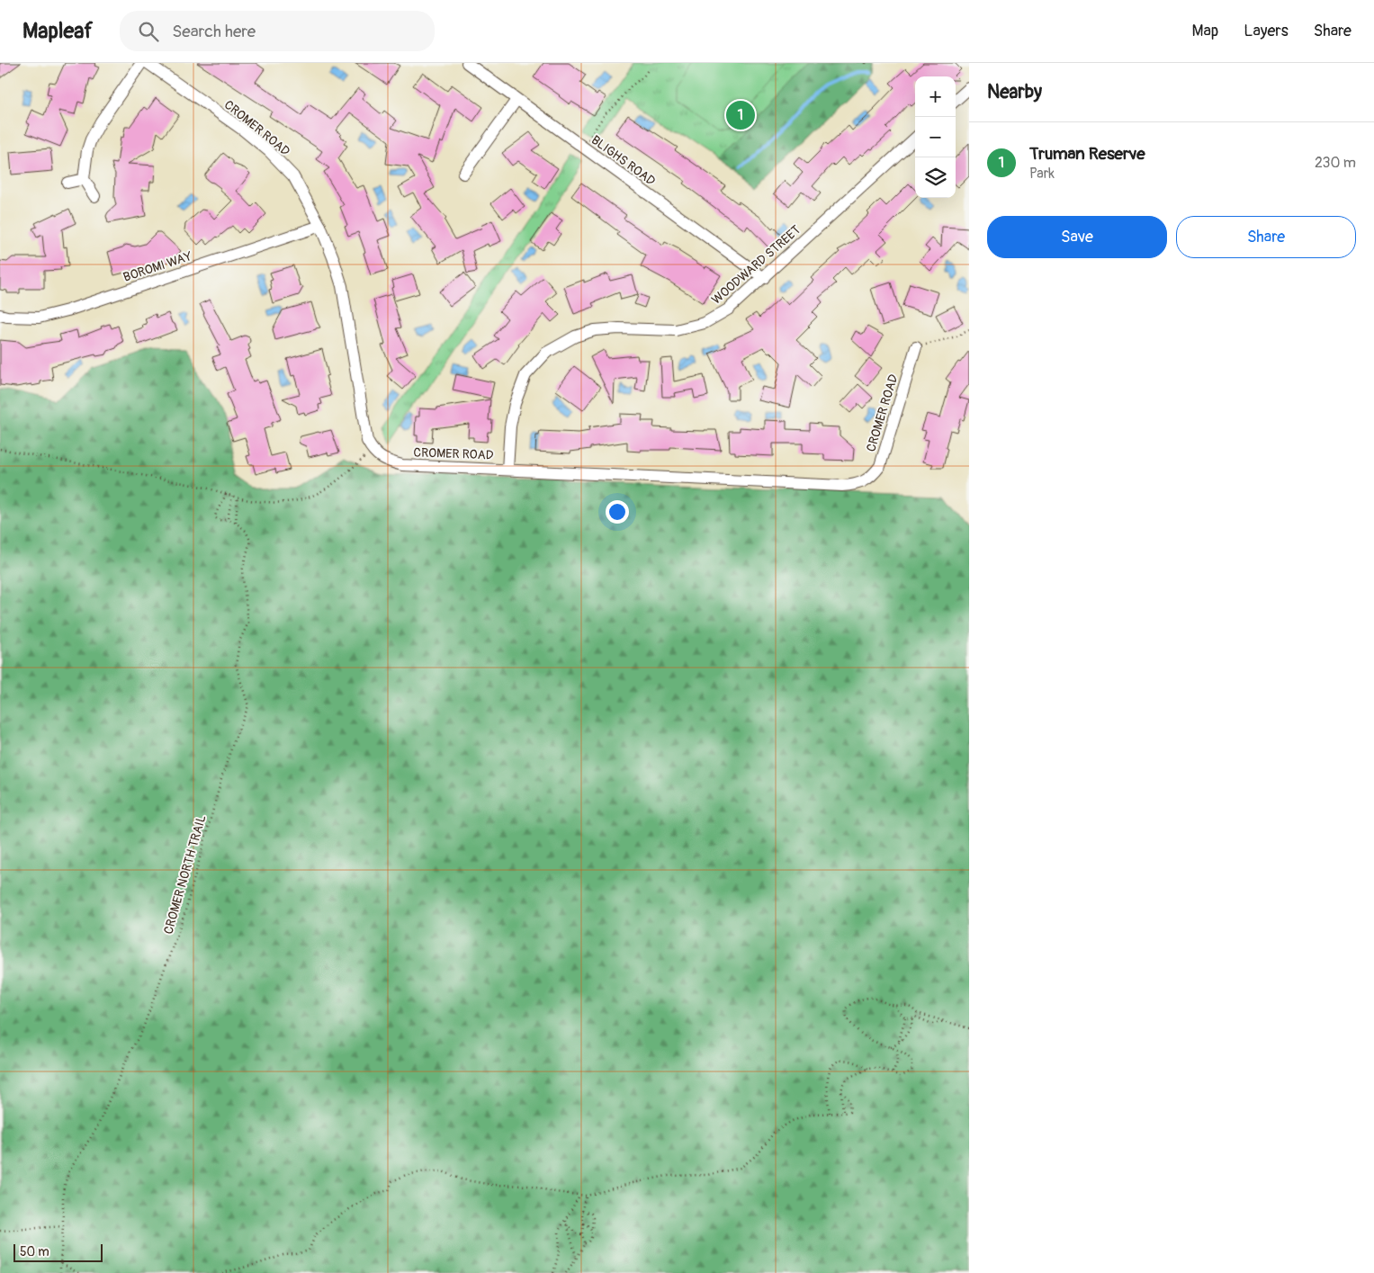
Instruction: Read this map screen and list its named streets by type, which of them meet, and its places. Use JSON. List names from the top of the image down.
{
  "streets": {
    "street": [
      "CROMER ROAD",
      "BLIGHS ROAD",
      "WOODWARD STREET",
      "BOROMI WAY"
    ],
    "path": ["CROMER NORTH TRAIL"]
  },
  "crossings": [
    ["CROMER ROAD", "WOODWARD STREET"],
    ["CROMER ROAD", "BOROMI WAY"],
    ["BLIGHS ROAD", "WOODWARD STREET"]
  ],
  "scale_bar": "50 m",
  "page": {
    "header": "Mapleaf",
    "search": "Search here",
    "nav": ["Map", "Layers", "Share"],
    "heading": "Nearby",
    "map_buttons": ["+", "−"],
    "pins": "1",
    "list": [
      {
        "mark": "1",
        "name": "Truman Reserve",
        "note": "Park",
        "value": "230 m"
      }
    ],
    "buttons": ["Save", "Share"],
    "scale": "50 m"
  }
}
